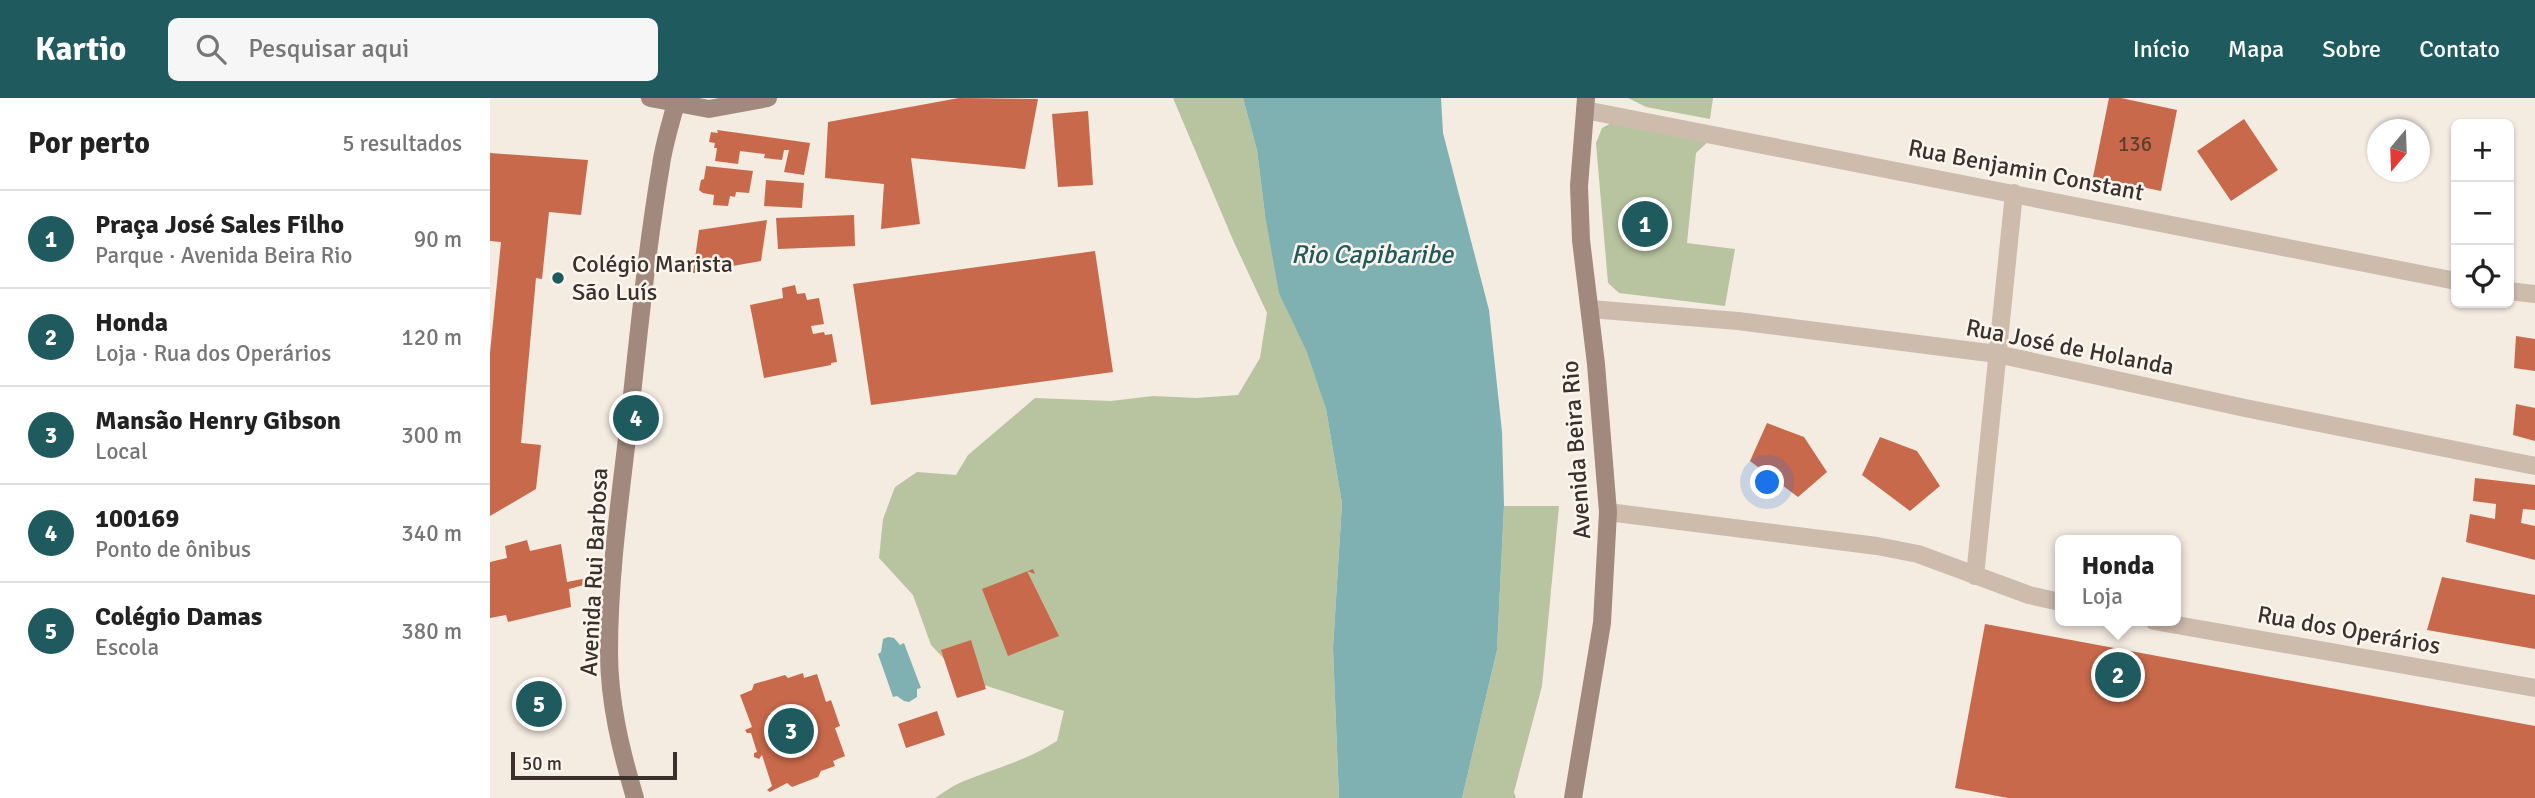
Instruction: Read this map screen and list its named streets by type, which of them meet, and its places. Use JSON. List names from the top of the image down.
{
  "streets": {
    "main road": ["Avenida Beira Rio", "Avenida Rui Barbosa"],
    "street": ["Rua Benjamin Constant", "Rua José de Holanda", "Rua dos Operários"]
  },
  "crossings": [
    ["Rua Benjamin Constant", "Avenida Beira Rio"],
    ["Rua José de Holanda", "Avenida Beira Rio"]
  ],
  "water": ["Rio Capibaribe"],
  "places": ["Colégio Marista São Luís"],
  "house_numbers": ["136"],
  "scale_bar": "50 m",
  "north": "bottom",
  "page": {
    "header": "Kartio",
    "search": "Pesquisar aqui",
    "nav": [
      "Início",
      "Mapa",
      "Sobre",
      "Contato"
    ],
    "heading": ["Por perto", "5 resultados"],
    "map_buttons": ["+", "−"],
    "list": [
      {
        "mark": "1",
        "name": "Praça José Sales Filho",
        "note": "Parque · Avenida Beira Rio",
        "value": "90 m"
      },
      {
        "mark": "2",
        "name": "Honda",
        "note": "Loja · Rua dos Operários",
        "value": "120 m"
      },
      {
        "mark": "3",
        "name": "Mansão Henry Gibson",
        "note": "Local",
        "value": "300 m"
      },
      {
        "mark": "4",
        "name": "100169",
        "note": "Ponto de ônibus",
        "value": "340 m"
      },
      {
        "mark": "5",
        "name": "Colégio Damas",
        "note": "Escola",
        "value": "380 m"
      }
    ],
    "pins": [
      "1",
      "4",
      "2",
      "5",
      "3"
    ],
    "popup": ["Honda", "Loja"],
    "scale": "50 m"
  }
}
